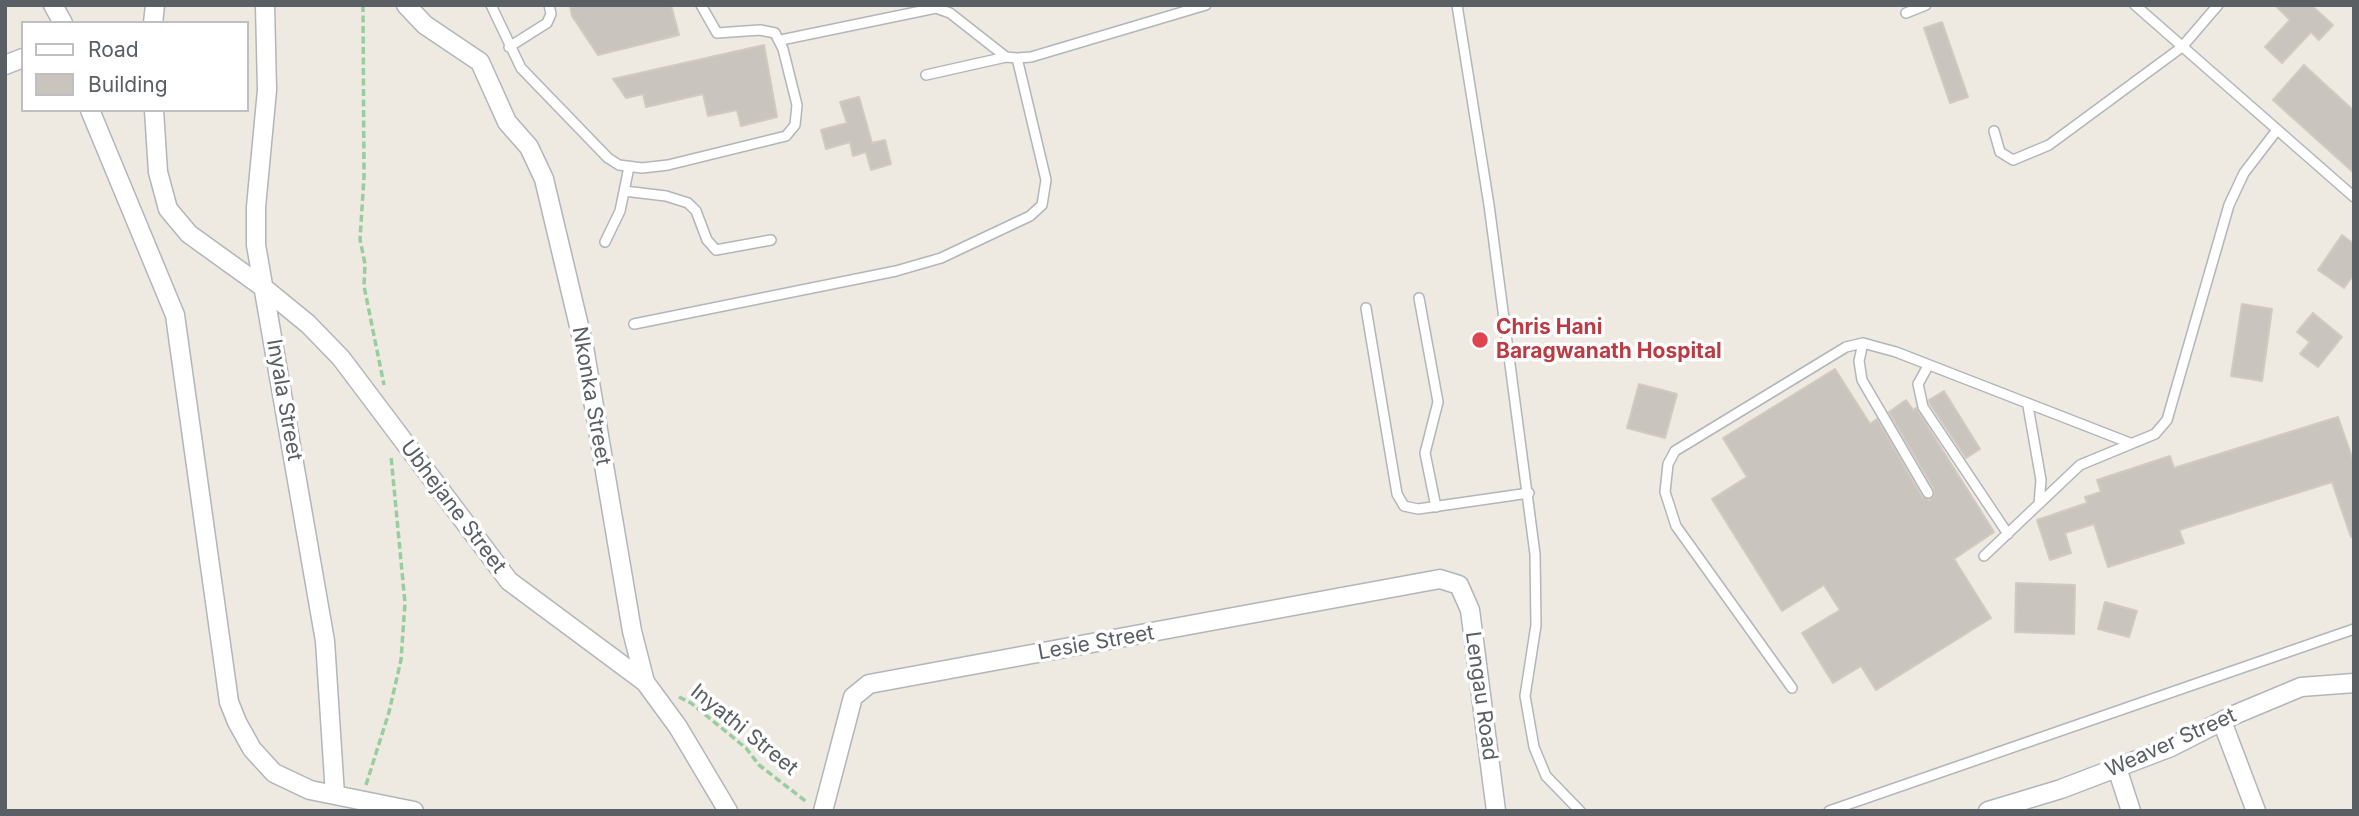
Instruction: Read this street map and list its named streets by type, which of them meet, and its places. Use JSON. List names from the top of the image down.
{
  "streets": {
    "street": [
      "Nkonka Street",
      "Inyala Street",
      "Ubhejane Street",
      "Lesie Street",
      "Lengau Road",
      "Weaver Street"
    ],
    "path": ["Inyathi Street"]
  },
  "crossings": [
    ["Nkonka Street", "Ubhejane Street"],
    ["Nkonka Street", "Inyathi Street"],
    ["Inyala Street", "Ubhejane Street"],
    ["Ubhejane Street", "Inyathi Street"],
    ["Lesie Street", "Lengau Road"],
    ["Lesie Street", "Inyathi Street"]
  ],
  "places": ["Chris Hani Baragwanath Hospital"],
  "legend": ["Road", "Building"]
}
